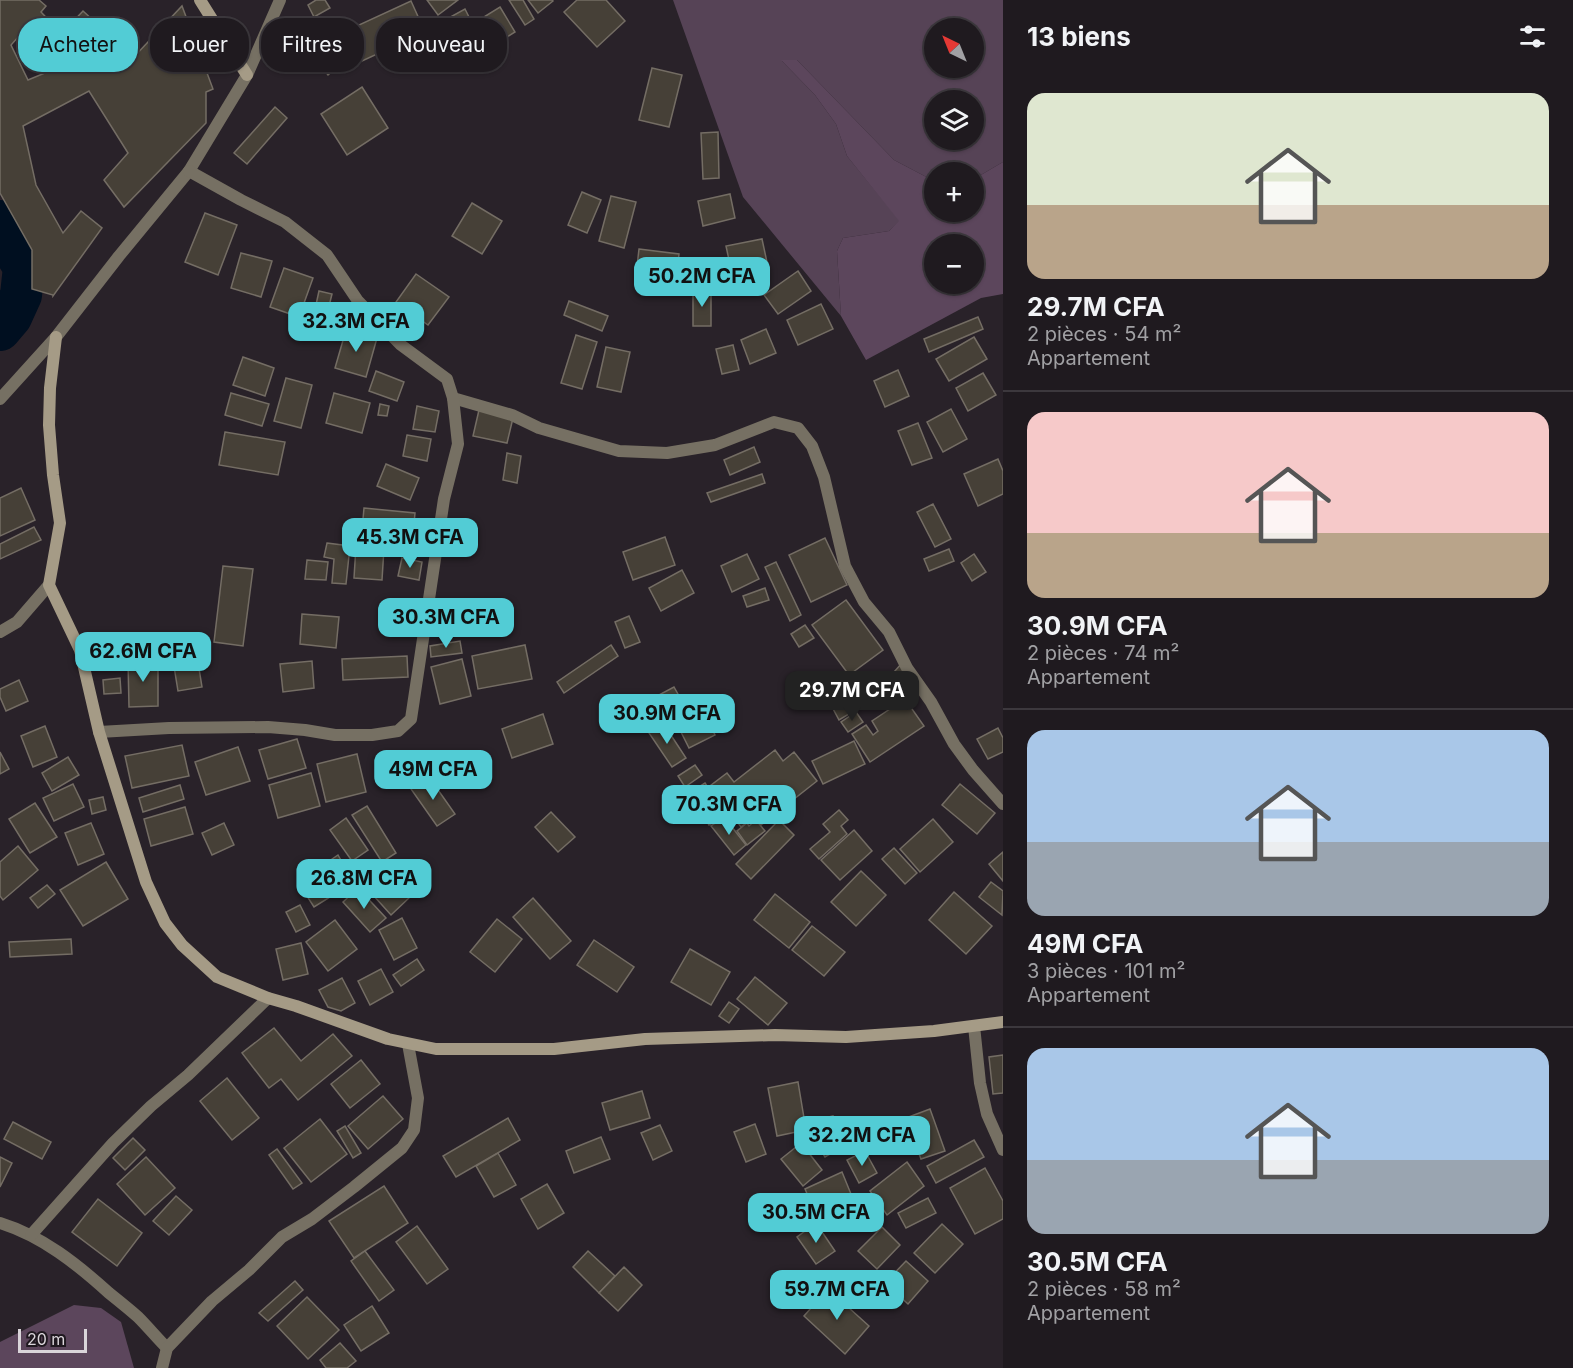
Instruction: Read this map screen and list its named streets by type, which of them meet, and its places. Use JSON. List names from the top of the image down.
{
  "scale_bar": "20 m",
  "north": "top left",
  "page": {
    "heading": "13 biens",
    "map_buttons": ["+", "−"],
    "chip": [
      "Acheter",
      "Louer",
      "Filtres",
      "Nouveau"
    ],
    "list": [
      {
        "name": "29.7M CFA",
        "note": "2 pièces · 54 m² · Appartement"
      },
      {
        "name": "30.9M CFA",
        "note": "2 pièces · 74 m² · Appartement"
      },
      {
        "name": "49M CFA",
        "note": "3 pièces · 101 m² · Appartement"
      },
      {
        "name": "30.5M CFA",
        "note": "2 pièces · 58 m² · Appartement"
      }
    ],
    "price": [
      "50.2M CFA",
      "32.3M CFA",
      "45.3M CFA",
      "30.3M CFA",
      "62.6M CFA",
      "29.7M CFA",
      "30.9M CFA",
      "49M CFA",
      "70.3M CFA",
      "26.8M CFA",
      "32.2M CFA",
      "30.5M CFA",
      "59.7M CFA"
    ],
    "scale": "20 m"
  }
}
